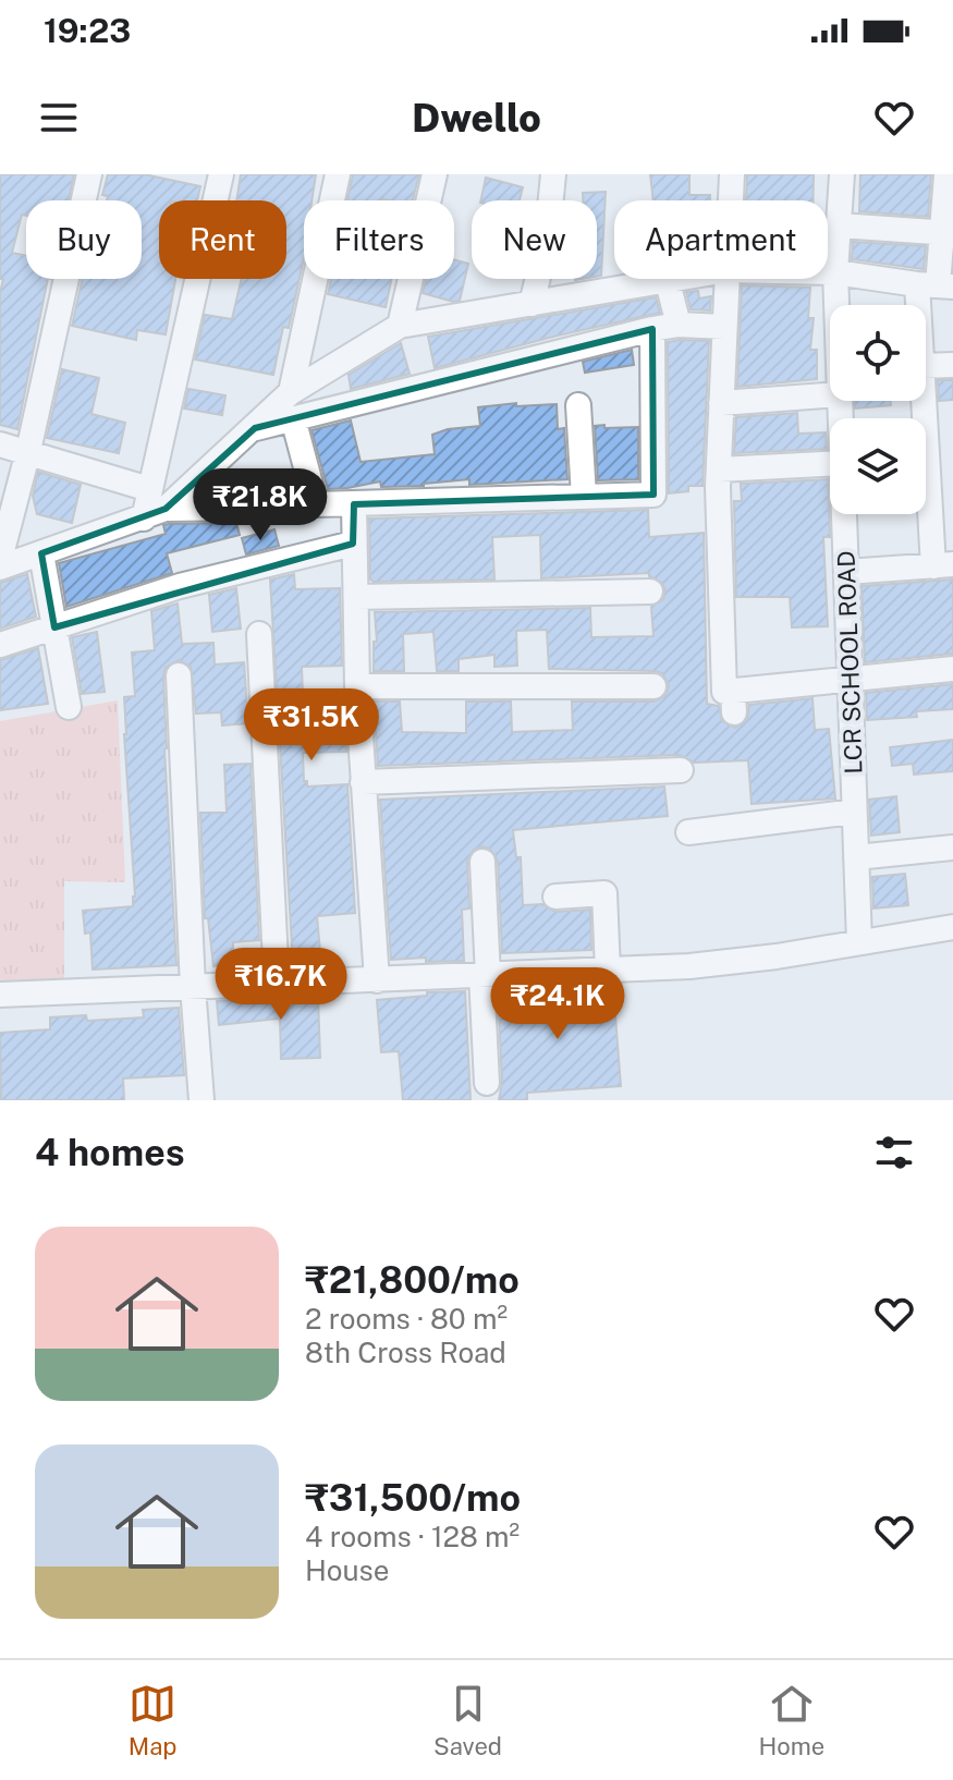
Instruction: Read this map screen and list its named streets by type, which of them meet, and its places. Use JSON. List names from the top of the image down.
{
  "streets": {
    "street": ["LCR SCHOOL ROAD"]
  },
  "page": {
    "status": "19:23",
    "header": "Dwello",
    "chip": [
      "Buy",
      "Rent",
      "Filters",
      "New",
      "Apartment"
    ],
    "price": [
      "₹21.8K",
      "₹31.5K",
      "₹16.7K",
      "₹24.1K"
    ],
    "heading": "4 homes",
    "list": [
      {
        "name": "₹21,800/mo",
        "note": "2 rooms · 80 m² · 8th Cross Road"
      },
      {
        "name": "₹31,500/mo",
        "note": "4 rooms · 128 m² · House"
      }
    ],
    "tabs": ["Map", "Saved", "Home"]
  }
}
